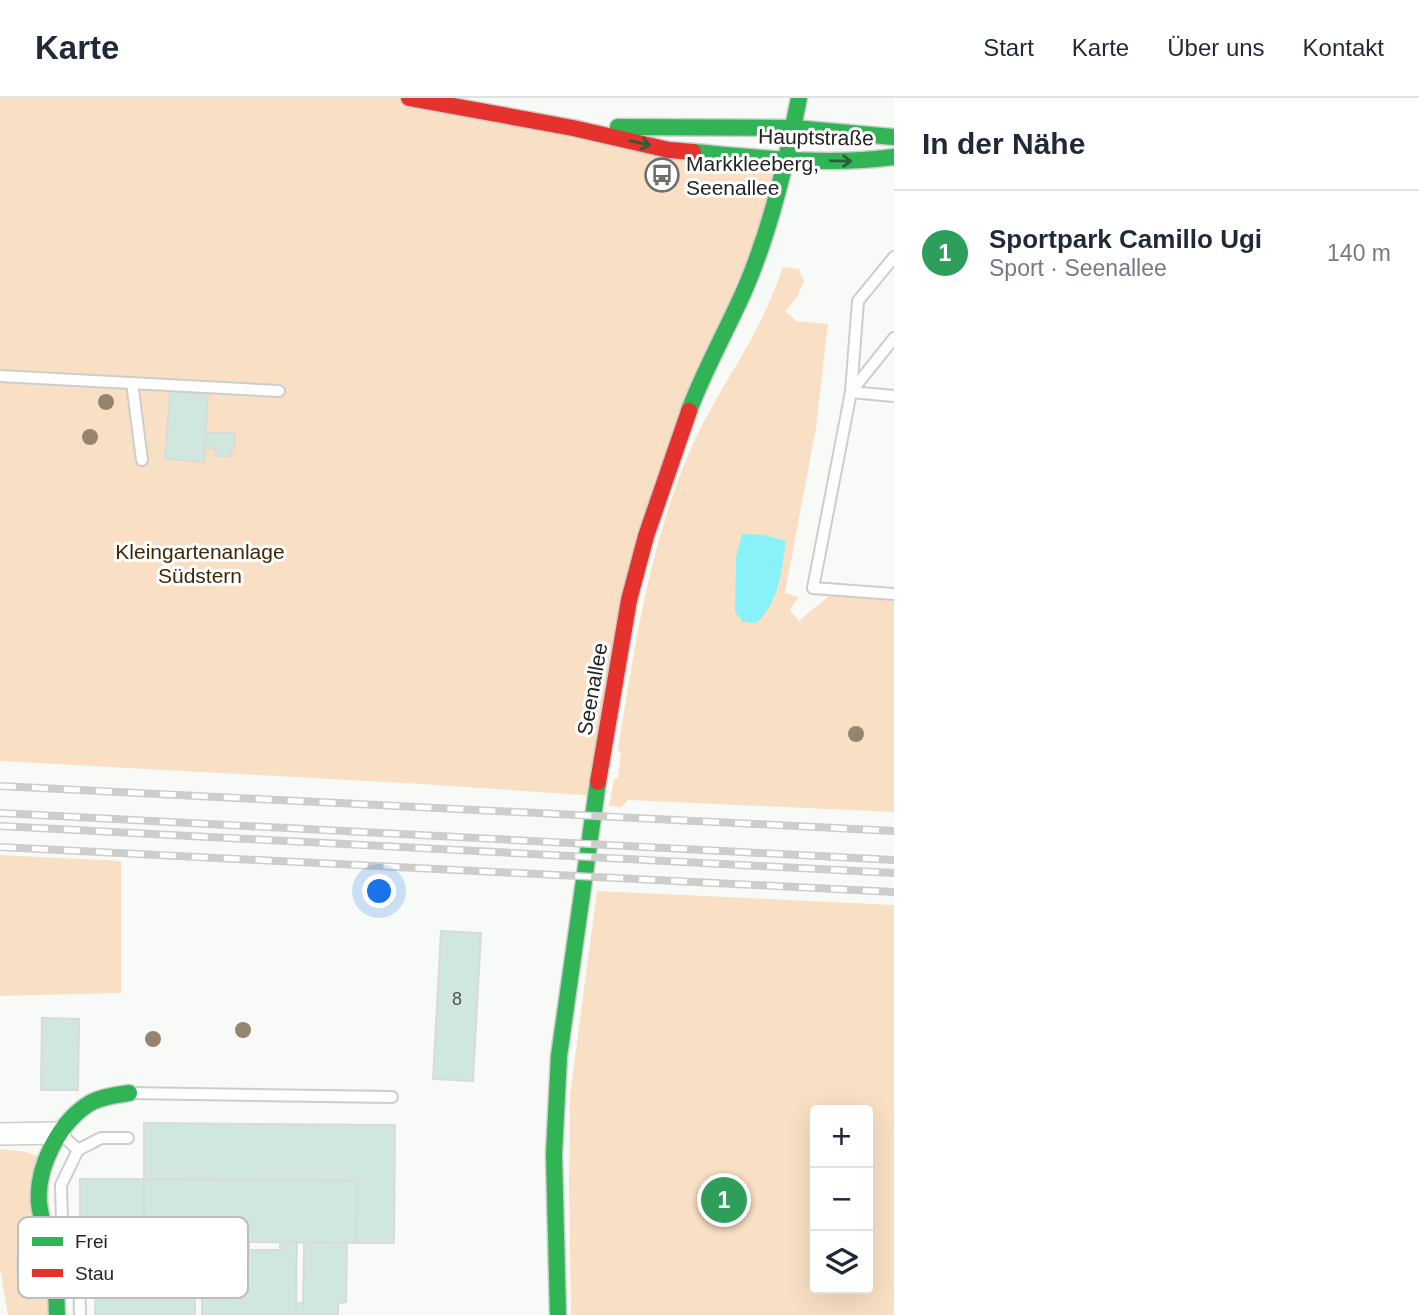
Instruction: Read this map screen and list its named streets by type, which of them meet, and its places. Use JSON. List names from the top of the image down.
{
  "streets": {
    "main road": ["Hauptstraße", "Seenallee"]
  },
  "crossings": [
    ["Hauptstraße", "Seenallee"]
  ],
  "parks": ["Kleingartenanlage Südstern"],
  "places": {
    "bus stop": ["Markkleeberg, Seenallee"]
  },
  "house_numbers": ["8"],
  "legend": ["Frei", "Stau"],
  "page": {
    "header": "Karte",
    "nav": [
      "Start",
      "Karte",
      "Über uns",
      "Kontakt"
    ],
    "heading": "In der Nähe",
    "list": [
      {
        "mark": "1",
        "name": "Sportpark Camillo Ugi",
        "note": "Sport · Seenallee",
        "value": "140 m"
      }
    ],
    "map_buttons": ["+", "−"],
    "pins": "1"
  }
}
